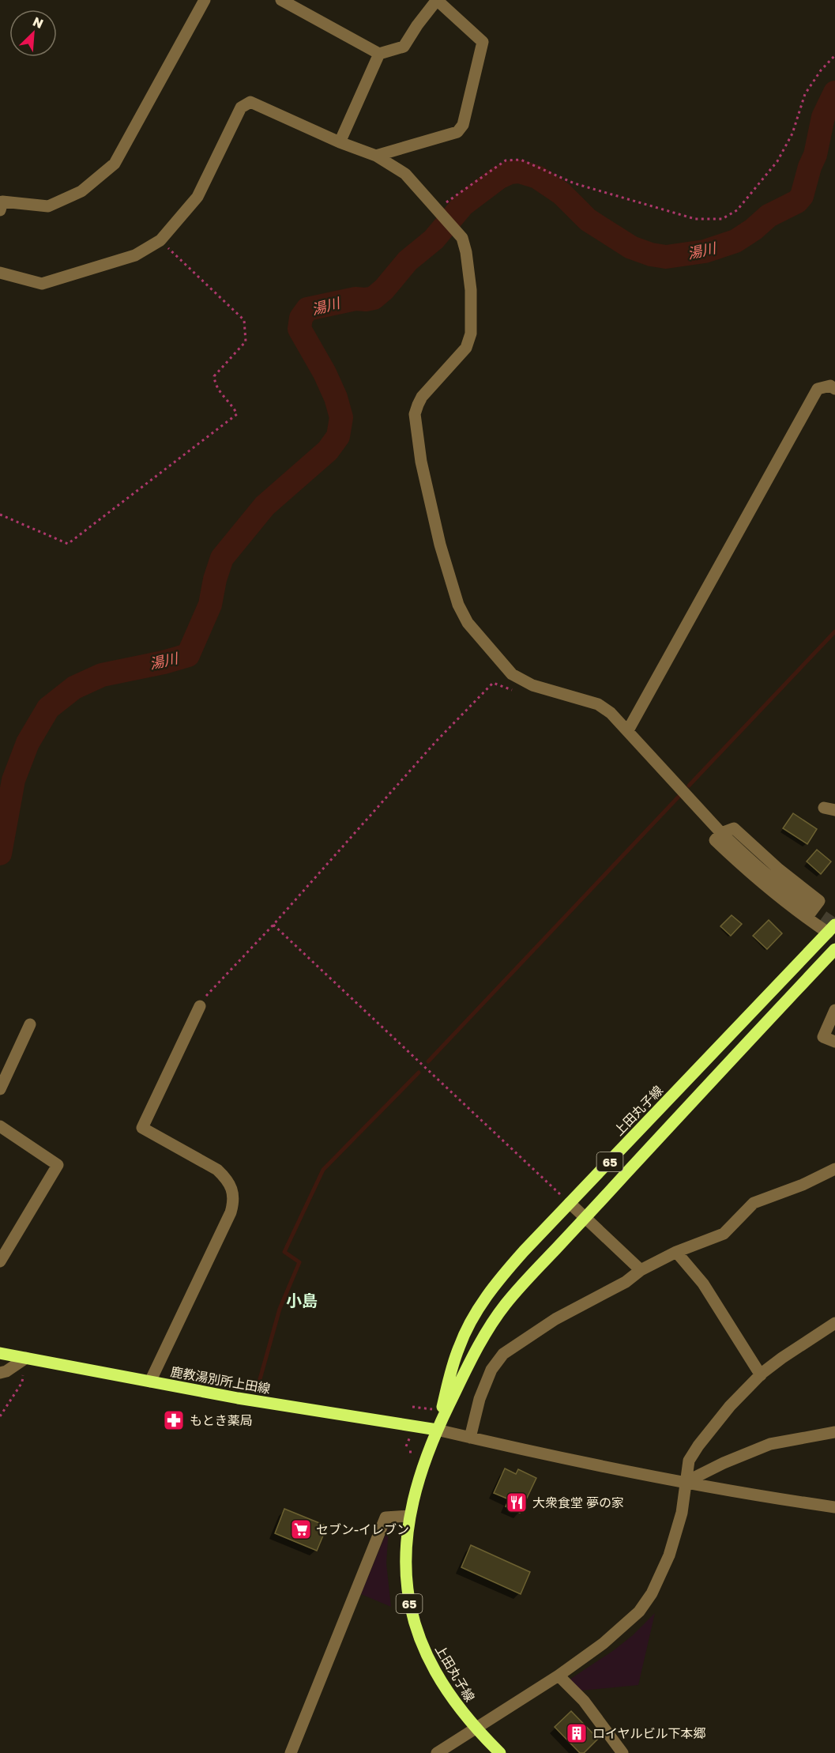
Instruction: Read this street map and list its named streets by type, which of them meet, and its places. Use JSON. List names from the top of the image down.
{
  "streets": {
    "main road": ["上田丸子線", "65", "鹿教湯別所上田線"]
  },
  "crossings": [
    ["上田丸子線", "鹿教湯別所上田線"]
  ],
  "districts": ["小島"],
  "water": ["湯川"],
  "places": {
    "pharmacy": ["もとき薬局"],
    "restaurant": ["大衆食堂 夢の家"],
    "supermarket": ["セブン-イレブン"],
    "building": ["ロイヤルビル下本郷"]
  },
  "north": "top right"
}
